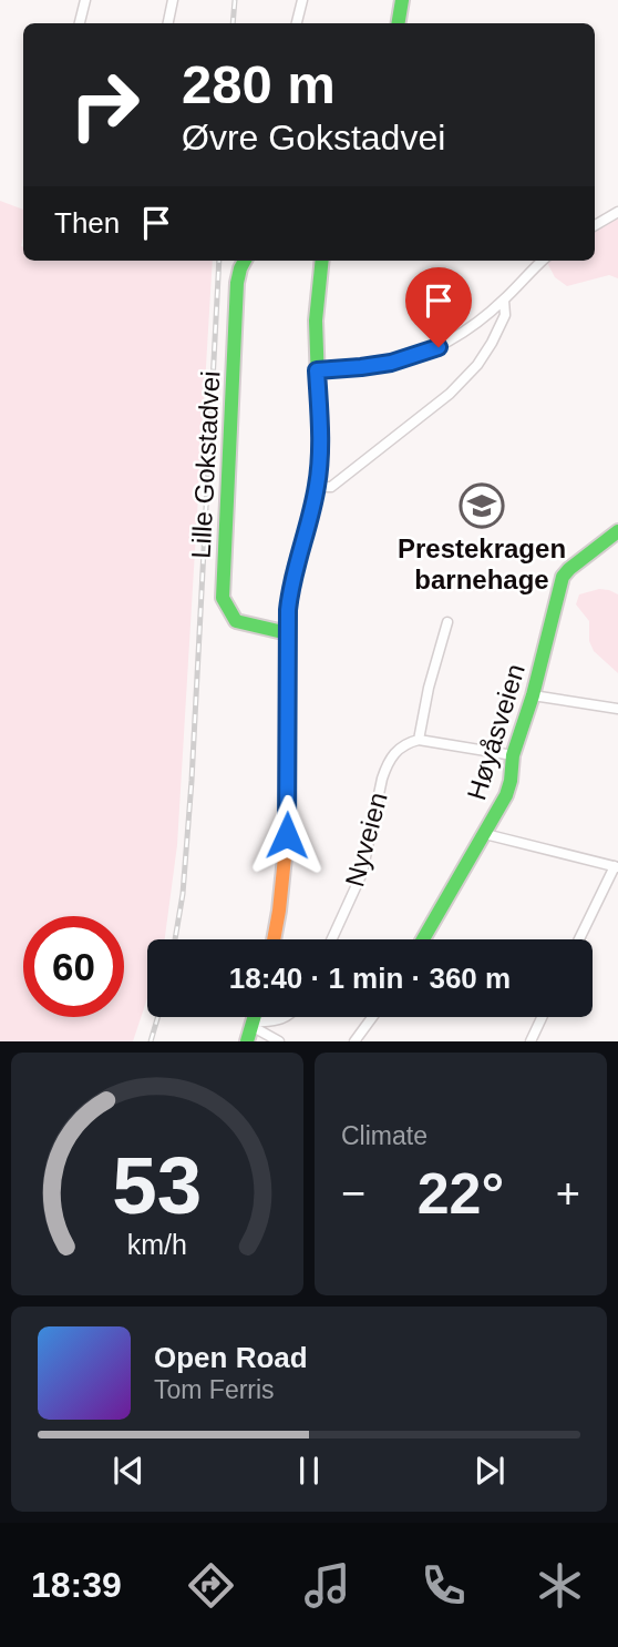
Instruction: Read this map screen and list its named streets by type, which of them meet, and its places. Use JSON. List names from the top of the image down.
{
  "streets": {
    "street": ["Lille Gokstadvei", "Høyåsveien", "Nyveien"]
  },
  "places": {
    "school or university": ["Prestekragen barnehage"]
  },
  "page": {
    "turn": ["280 m", "Øvre Gokstadvei"],
    "then": "Then",
    "limit": "60",
    "trip": "18:40 · 1 min · 360 m",
    "tile": "Climate",
    "heat": ["−", "22°", "+"],
    "song": ["Open Road", "Tom Ferris"],
    "tabs": "18:39",
    "gauge": ["53", "km/h"]
  }
}
